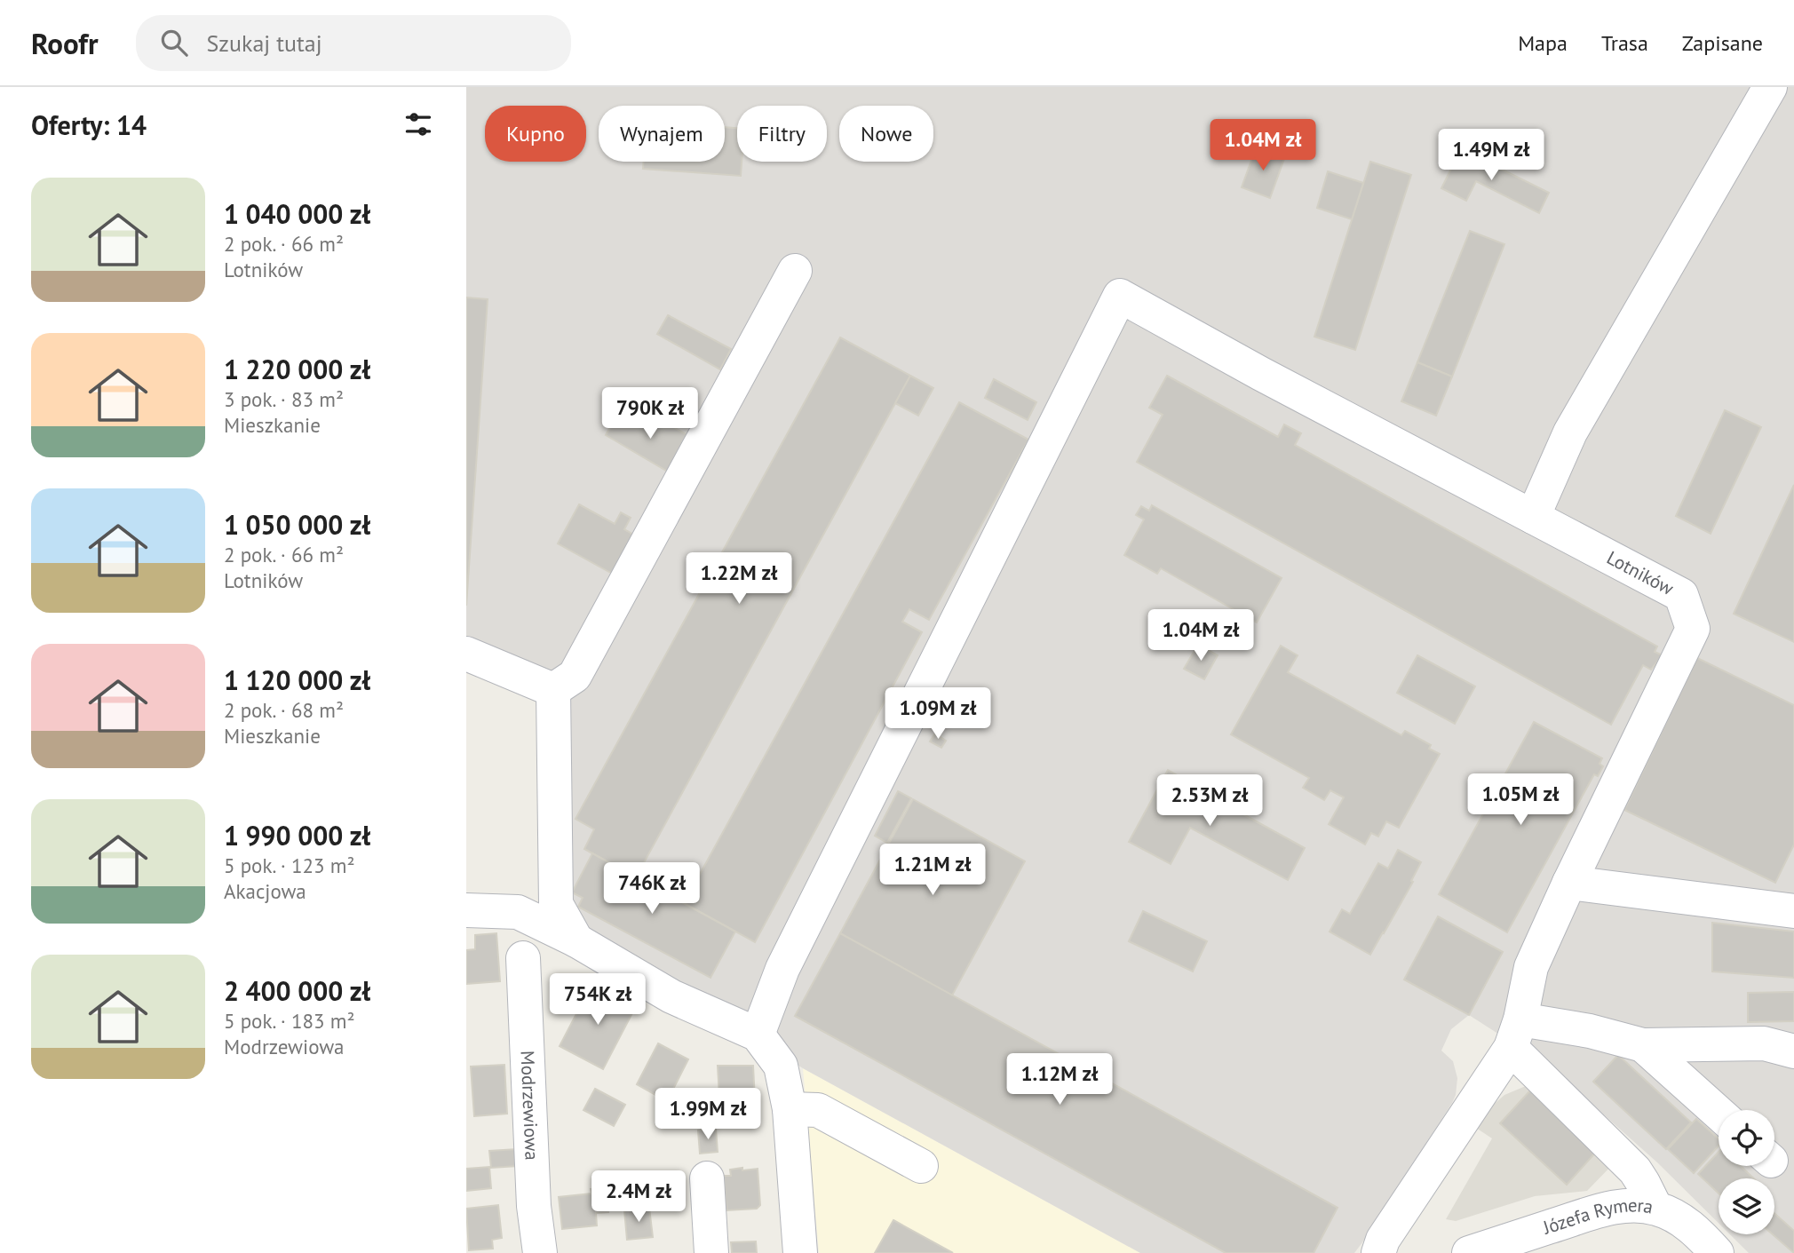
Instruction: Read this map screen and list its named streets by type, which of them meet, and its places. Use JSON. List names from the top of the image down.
{
  "streets": {
    "street": ["Lotników", "Modrzewiowa", "Józefa Rymera"]
  },
  "page": {
    "header": "Roofr",
    "search": "Szukaj tutaj",
    "nav": ["Mapa", "Trasa", "Zapisane"],
    "heading": "Oferty: 14",
    "chip": [
      "Kupno",
      "Wynajem",
      "Filtry",
      "Nowe"
    ],
    "price": [
      "1.04M zł",
      "1.49M zł",
      "790K zł",
      "1.22M zł",
      "1.04M zł",
      "1.09M zł",
      "1.05M zł",
      "2.53M zł",
      "1.21M zł",
      "746K zł",
      "754K zł",
      "1.12M zł",
      "1.99M zł",
      "2.4M zł"
    ],
    "list": [
      {
        "name": "1 040 000 zł",
        "note": "2 pok. · 66 m² · Lotników"
      },
      {
        "name": "1 220 000 zł",
        "note": "3 pok. · 83 m² · Mieszkanie"
      },
      {
        "name": "1 050 000 zł",
        "note": "2 pok. · 66 m² · Lotników"
      },
      {
        "name": "1 120 000 zł",
        "note": "2 pok. · 68 m² · Mieszkanie"
      },
      {
        "name": "1 990 000 zł",
        "note": "5 pok. · 123 m² · Akacjowa"
      },
      {
        "name": "2 400 000 zł",
        "note": "5 pok. · 183 m² · Modrzewiowa"
      }
    ]
  }
}
